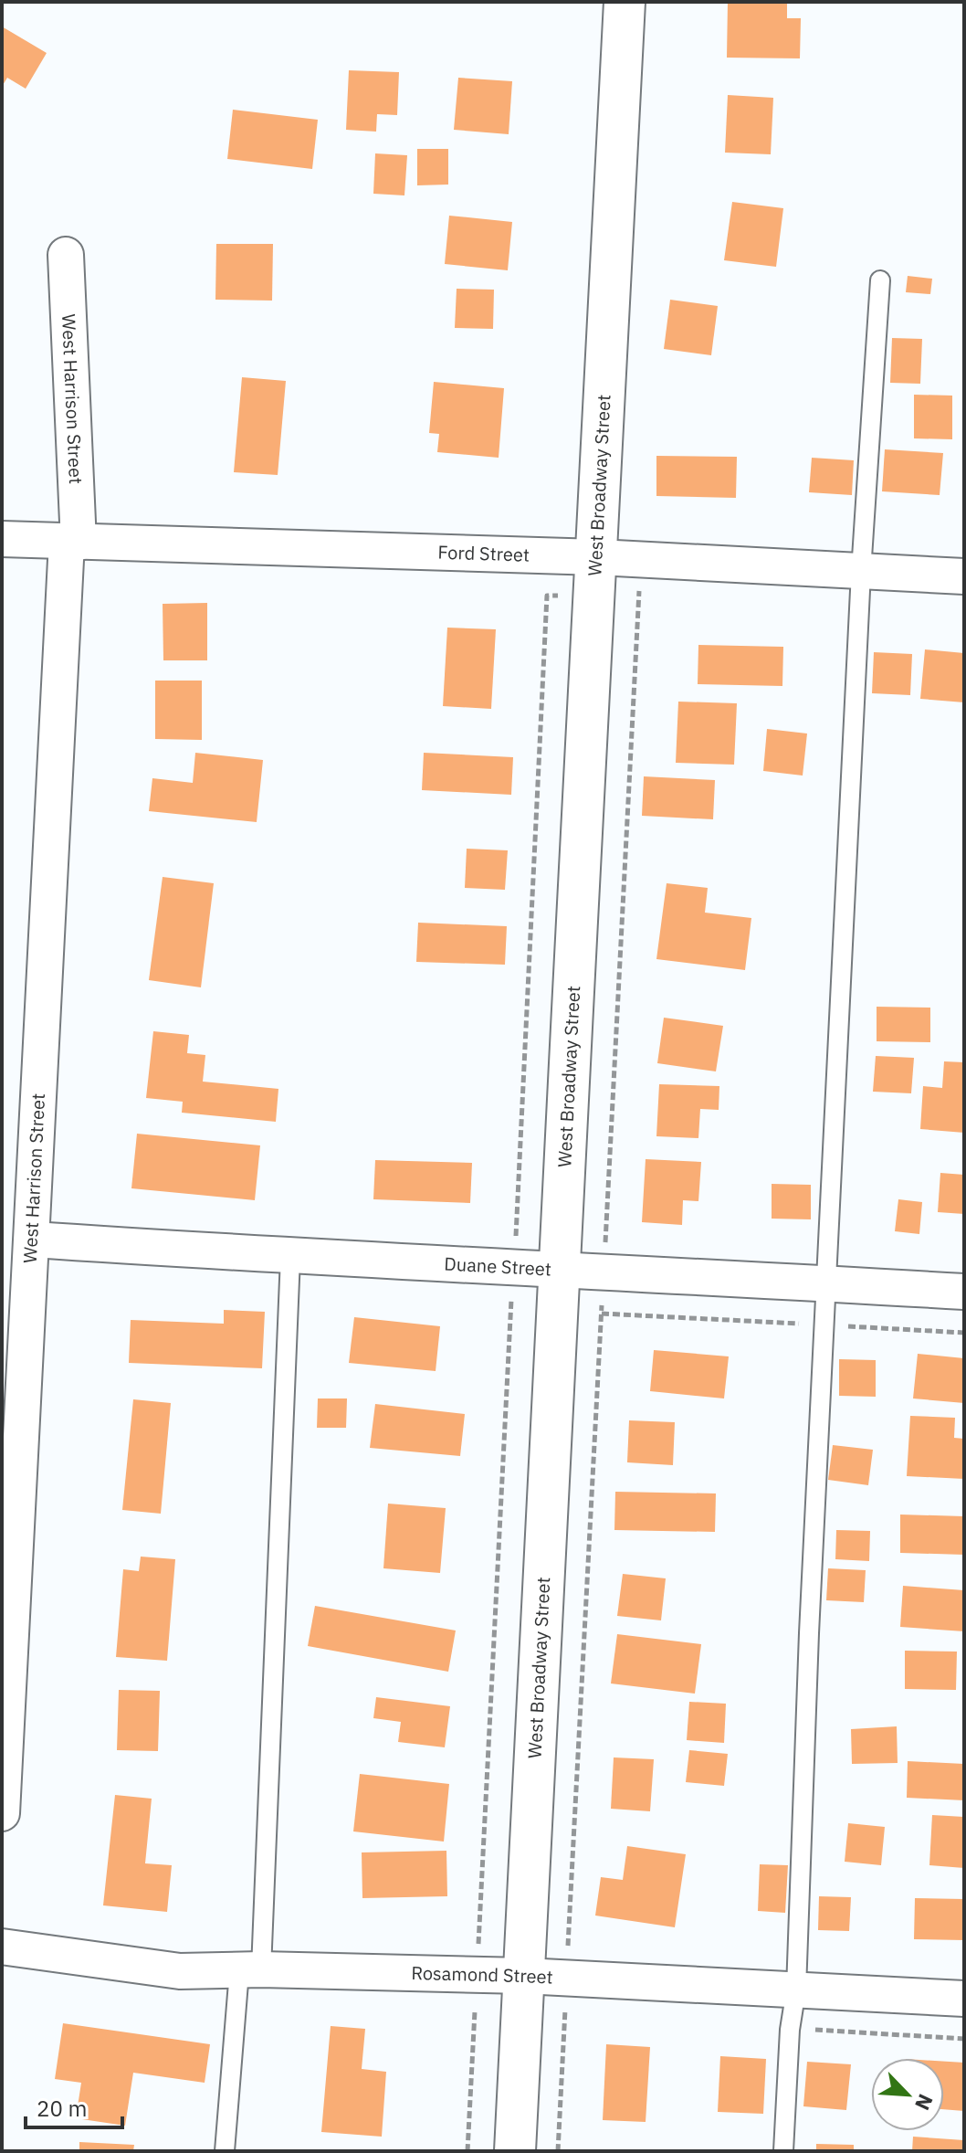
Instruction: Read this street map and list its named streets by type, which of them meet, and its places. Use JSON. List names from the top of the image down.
{
  "streets": {
    "street": [
      "West Harrison Street",
      "West Broadway Street",
      "Ford Street",
      "Duane Street",
      "Rosamond Street"
    ]
  },
  "crossings": [
    ["West Harrison Street", "Ford Street"],
    ["West Harrison Street", "Duane Street"],
    ["West Broadway Street", "Ford Street"],
    ["West Broadway Street", "Duane Street"],
    ["West Broadway Street", "Rosamond Street"]
  ],
  "scale_bar": "20 m",
  "north": "bottom right"
}
